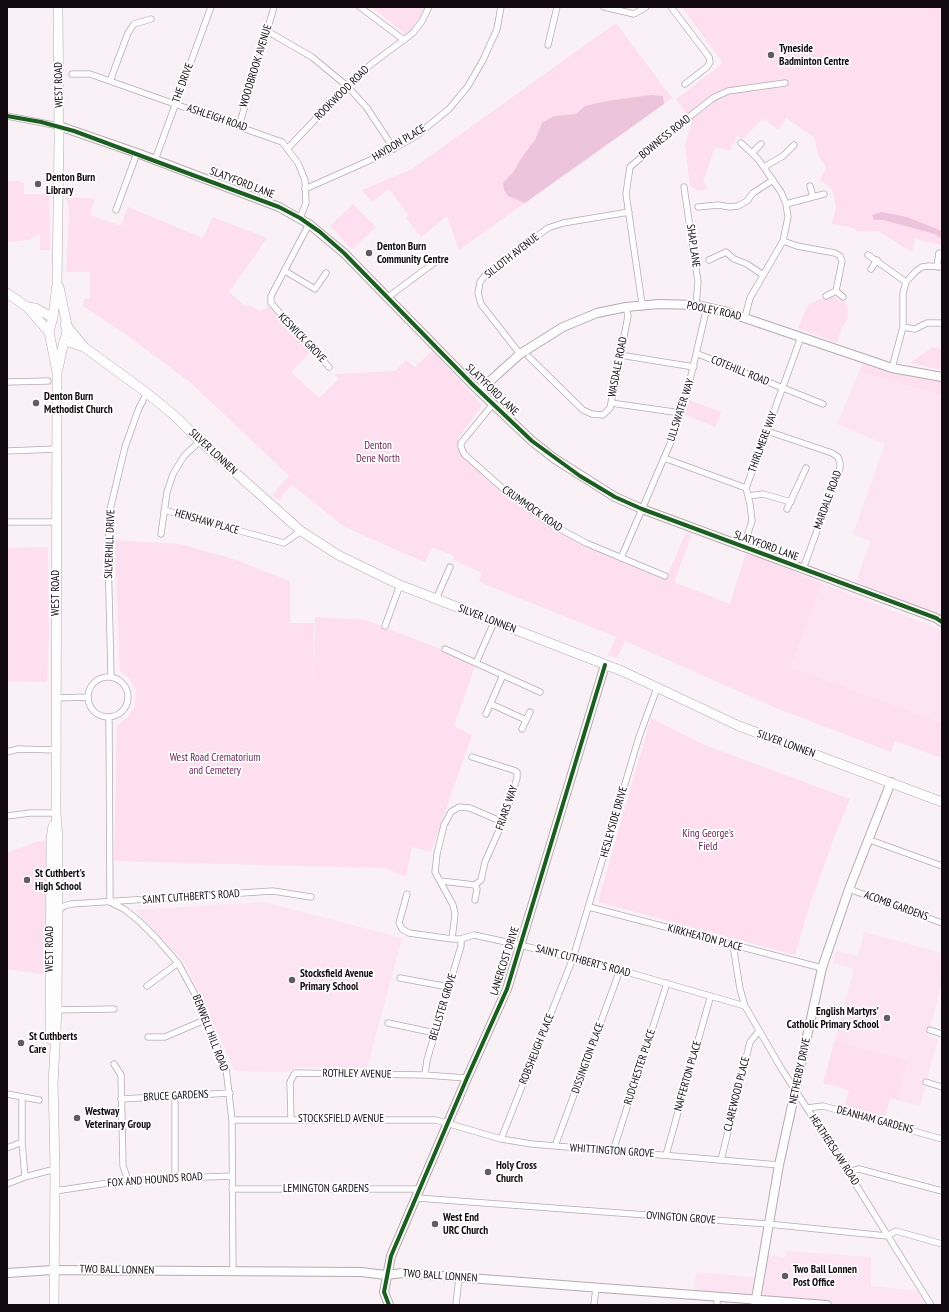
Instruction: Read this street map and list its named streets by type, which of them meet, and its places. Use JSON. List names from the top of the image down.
{
  "streets": {
    "main road": ["WEST ROAD", "SILVER LONNEN"],
    "street": [
      "WOODBROOK AVENUE",
      "THE DRIVE",
      "ROOKWOOD ROAD",
      "ASHLEIGH ROAD",
      "BOWNESS ROAD",
      "HAYDON PLACE",
      "SLATYFORD LANE",
      "SHAP LANE",
      "SILLOTH AVENUE",
      "POOLEY ROAD",
      "KESWICK GROVE",
      "WASDALE ROAD",
      "COTEHILL ROAD",
      "ULLSWATER WAY",
      "THIRLMERE WAY",
      "MARDALE ROAD",
      "CRUMMOCK ROAD",
      "HENSHAW PLACE",
      "SILVERHILL DRIVE",
      "FRIARS WAY",
      "HESLEYSIDE DRIVE",
      "SAINT CUTHBERT'S ROAD",
      "ACOMB GARDENS",
      "KIRKHEATON PLACE",
      "LANERCOST DRIVE",
      "BELLISTER GROVE",
      "BENWELL HILL ROAD",
      "ROBSHEUGH PLACE",
      "DISSINGTON PLACE",
      "RUDCHESTER PLACE",
      "NETHERBY DRIVE",
      "ROTHLEY AVENUE",
      "NAFFERTON PLACE",
      "CLAREWOOD PLACE",
      "BRUCE GARDENS",
      "STOCKSFIELD AVENUE",
      "DEANHAM GARDENS",
      "HEATHERSLAW ROAD",
      "WHITTINGTON GROVE",
      "FOX AND HOUNDS ROAD",
      "LEMINGTON GARDENS",
      "OVINGTON GROVE",
      "TWO BALL LONNEN"
    ]
  },
  "crossings": [
    ["WOODBROOK AVENUE", "ASHLEIGH ROAD"],
    ["THE DRIVE", "ASHLEIGH ROAD"],
    ["THE DRIVE", "SLATYFORD LANE"],
    ["WEST ROAD", "SLATYFORD LANE"],
    ["WEST ROAD", "SILVER LONNEN"],
    ["WEST ROAD", "SAINT CUTHBERT'S ROAD"],
    ["WEST ROAD", "FOX AND HOUNDS ROAD"],
    ["WEST ROAD", "TWO BALL LONNEN"],
    ["ROOKWOOD ROAD", "ASHLEIGH ROAD"],
    ["ASHLEIGH ROAD", "HAYDON PLACE"],
    ["ASHLEIGH ROAD", "SLATYFORD LANE"],
    ["BOWNESS ROAD", "SILLOTH AVENUE"],
    ["BOWNESS ROAD", "POOLEY ROAD"],
    ["SLATYFORD LANE", "POOLEY ROAD"],
    ["SLATYFORD LANE", "KESWICK GROVE"],
    ["SLATYFORD LANE", "ULLSWATER WAY"],
    ["SLATYFORD LANE", "MARDALE ROAD"],
    ["SLATYFORD LANE", "CRUMMOCK ROAD"],
    ["SHAP LANE", "POOLEY ROAD"],
    ["SILLOTH AVENUE", "POOLEY ROAD"],
    ["POOLEY ROAD", "WASDALE ROAD"],
    ["POOLEY ROAD", "ULLSWATER WAY"],
    ["POOLEY ROAD", "THIRLMERE WAY"],
    ["COTEHILL ROAD", "ULLSWATER WAY"],
    ["COTEHILL ROAD", "THIRLMERE WAY"],
    ["ULLSWATER WAY", "CRUMMOCK ROAD"],
    ["THIRLMERE WAY", "MARDALE ROAD"],
    ["SILVER LONNEN", "HENSHAW PLACE"],
    ["SILVER LONNEN", "SILVERHILL DRIVE"],
    ["SILVER LONNEN", "HESLEYSIDE DRIVE"],
    ["SILVER LONNEN", "LANERCOST DRIVE"],
    ["SILVER LONNEN", "NETHERBY DRIVE"],
    ["HESLEYSIDE DRIVE", "SAINT CUTHBERT'S ROAD"],
    ["HESLEYSIDE DRIVE", "KIRKHEATON PLACE"],
    ["HESLEYSIDE DRIVE", "ROBSHEUGH PLACE"],
    ["SAINT CUTHBERT'S ROAD", "LANERCOST DRIVE"],
    ["SAINT CUTHBERT'S ROAD", "BELLISTER GROVE"],
    ["SAINT CUTHBERT'S ROAD", "BENWELL HILL ROAD"],
    ["SAINT CUTHBERT'S ROAD", "ROBSHEUGH PLACE"],
    ["SAINT CUTHBERT'S ROAD", "DISSINGTON PLACE"],
    ["SAINT CUTHBERT'S ROAD", "RUDCHESTER PLACE"],
    ["SAINT CUTHBERT'S ROAD", "NAFFERTON PLACE"],
    ["SAINT CUTHBERT'S ROAD", "HEATHERSLAW ROAD"],
    ["ACOMB GARDENS", "NETHERBY DRIVE"],
    ["KIRKHEATON PLACE", "NETHERBY DRIVE"],
    ["KIRKHEATON PLACE", "HEATHERSLAW ROAD"],
    ["LANERCOST DRIVE", "ROTHLEY AVENUE"],
    ["LANERCOST DRIVE", "STOCKSFIELD AVENUE"],
    ["LANERCOST DRIVE", "WHITTINGTON GROVE"],
    ["LANERCOST DRIVE", "LEMINGTON GARDENS"],
    ["LANERCOST DRIVE", "OVINGTON GROVE"],
    ["LANERCOST DRIVE", "TWO BALL LONNEN"],
    ["BELLISTER GROVE", "ROTHLEY AVENUE"],
    ["BENWELL HILL ROAD", "BRUCE GARDENS"],
    ["BENWELL HILL ROAD", "STOCKSFIELD AVENUE"],
    ["BENWELL HILL ROAD", "FOX AND HOUNDS ROAD"],
    ["BENWELL HILL ROAD", "LEMINGTON GARDENS"],
    ["BENWELL HILL ROAD", "TWO BALL LONNEN"],
    ["ROBSHEUGH PLACE", "WHITTINGTON GROVE"],
    ["DISSINGTON PLACE", "WHITTINGTON GROVE"],
    ["RUDCHESTER PLACE", "WHITTINGTON GROVE"],
    ["NETHERBY DRIVE", "HEATHERSLAW ROAD"],
    ["NETHERBY DRIVE", "WHITTINGTON GROVE"],
    ["NETHERBY DRIVE", "OVINGTON GROVE"],
    ["NETHERBY DRIVE", "TWO BALL LONNEN"],
    ["ROTHLEY AVENUE", "STOCKSFIELD AVENUE"],
    ["NAFFERTON PLACE", "WHITTINGTON GROVE"],
    ["CLAREWOOD PLACE", "HEATHERSLAW ROAD"],
    ["CLAREWOOD PLACE", "WHITTINGTON GROVE"],
    ["STOCKSFIELD AVENUE", "WHITTINGTON GROVE"],
    ["DEANHAM GARDENS", "HEATHERSLAW ROAD"],
    ["HEATHERSLAW ROAD", "OVINGTON GROVE"]
  ],
  "parks": ["Denton Dene North", "West Road Crematorium and Cemetery", "King George's Field"],
  "places": [
    "Tyneside Badminton Centre",
    "Denton Burn Library",
    "Denton Burn Community Centre",
    "Denton Burn Methodist Church",
    "St Cuthbert's High School",
    "Stocksfield Avenue Primary School",
    "English Martyrs' Catholic Primary School",
    "St Cuthberts Care",
    "Westway Veterinary Group",
    "Holy Cross Church",
    "West End URC Church",
    "Two Ball Lonnen Post Office"
  ]
}
